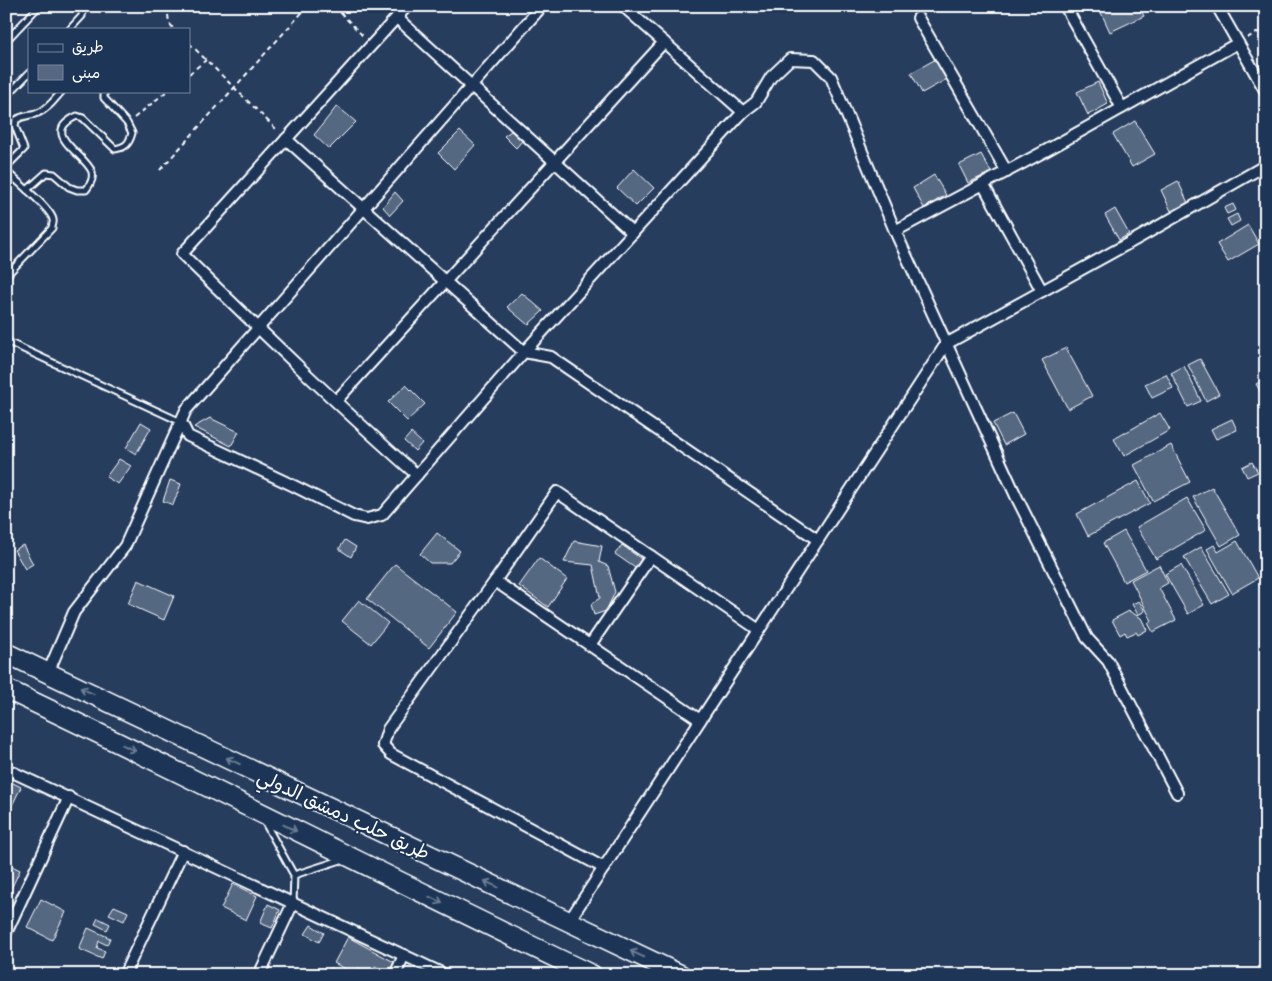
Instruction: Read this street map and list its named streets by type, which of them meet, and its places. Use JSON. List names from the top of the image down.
{
  "streets": {
    "highway": ["طريق حلب دمشق الدولي"]
  },
  "legend": ["طريق", "مبنى"]
}
